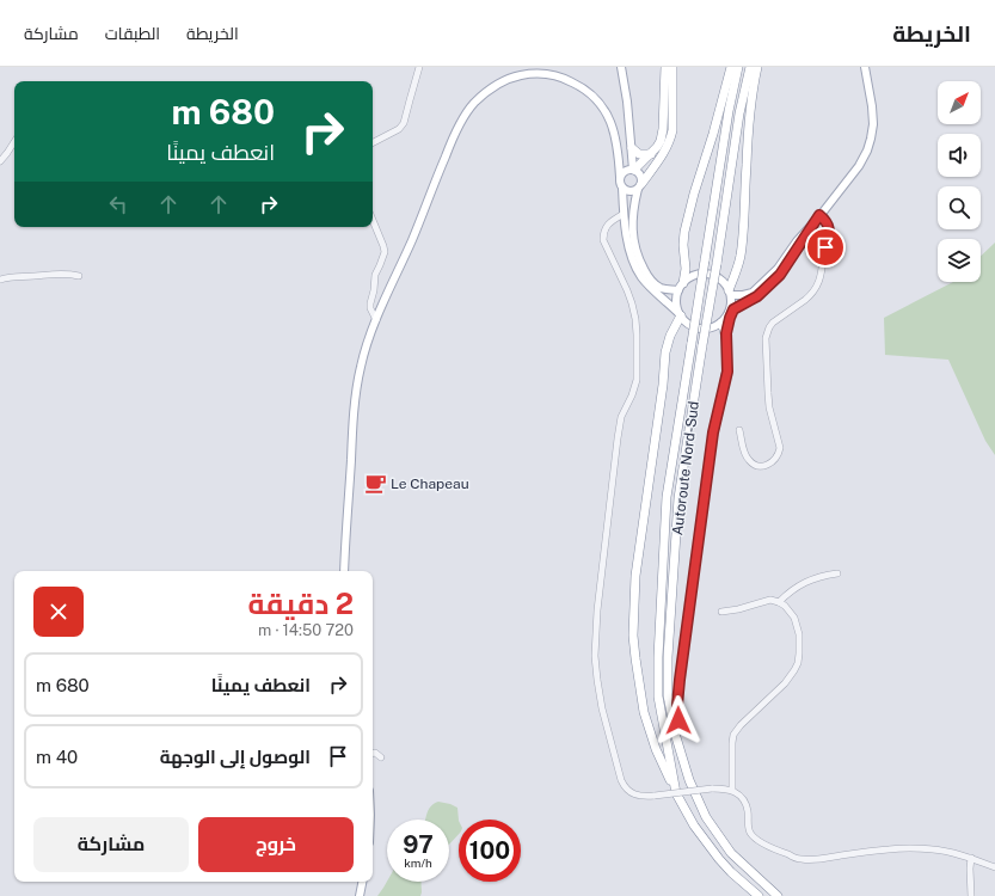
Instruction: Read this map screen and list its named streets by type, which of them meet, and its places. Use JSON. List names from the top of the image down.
{
  "streets": {
    "highway": ["Autoroute Nord-Sud"]
  },
  "places": {
    "cafe": ["Le Chapeau"]
  },
  "north": "top right",
  "page": {
    "header": "الخريطة",
    "nav": ["الخريطة", "الطبقات", "مشاركة"],
    "turn": ["680 m", "انعطف يمينًا"],
    "heading": ["2 دقيقة", "720 m · 14:50"],
    "list": [
      {
        "name": "انعطف يمينًا",
        "value": "680 m"
      },
      {
        "name": "الوصول إلى الوجهة",
        "value": "40 m"
      }
    ],
    "buttons": ["خروج", "مشاركة"],
    "speed": "97 km/h",
    "limit": "100"
  }
}
